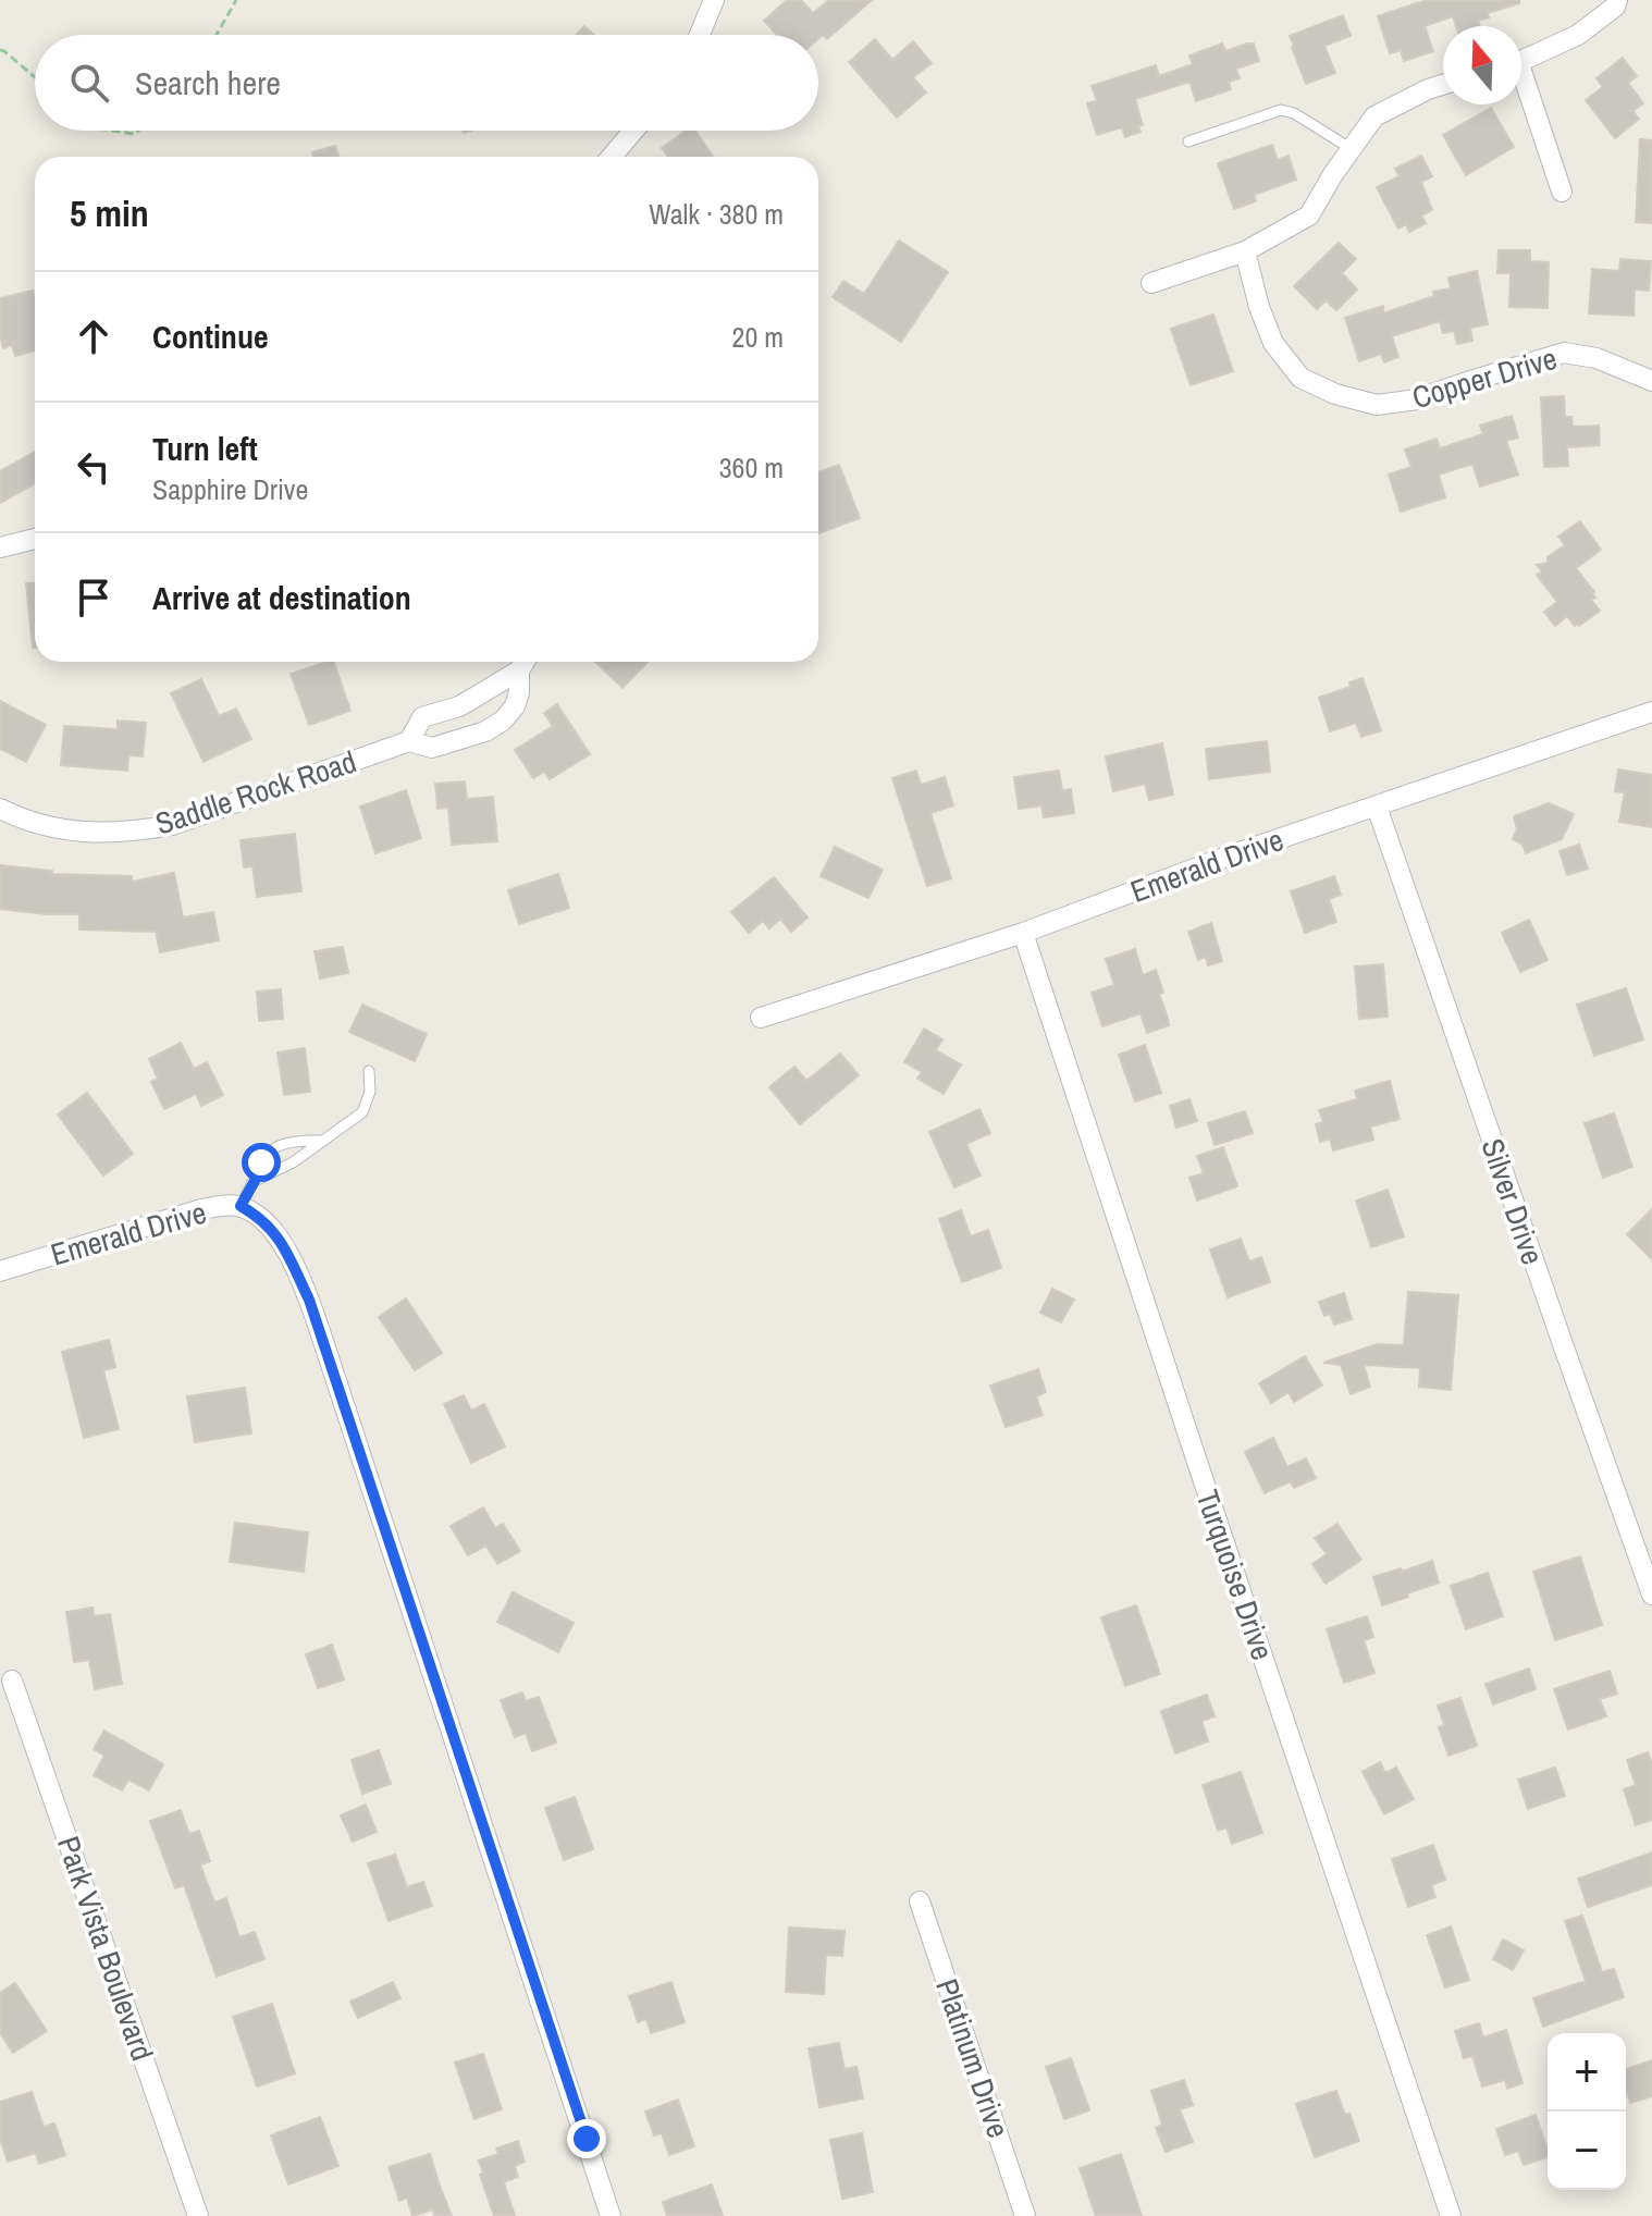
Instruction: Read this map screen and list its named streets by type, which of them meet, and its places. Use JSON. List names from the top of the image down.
{
  "streets": {
    "street": [
      "Copper Drive",
      "Saddle Rock Road",
      "Emerald Drive",
      "Silver Drive",
      "Turquoise Drive",
      "Park Vista Boulevard",
      "Platinum Drive"
    ]
  },
  "crossings": [
    ["Emerald Drive", "Silver Drive"],
    ["Emerald Drive", "Turquoise Drive"]
  ],
  "north": "top",
  "page": {
    "search": "Search here",
    "heading": ["5 min", "Walk · 380 m"],
    "list": [
      ["Continue", "20 m"],
      ["Turn left", "Sapphire Drive", "360 m"],
      "Arrive at destination"
    ],
    "map_buttons": ["+", "−"]
  }
}
